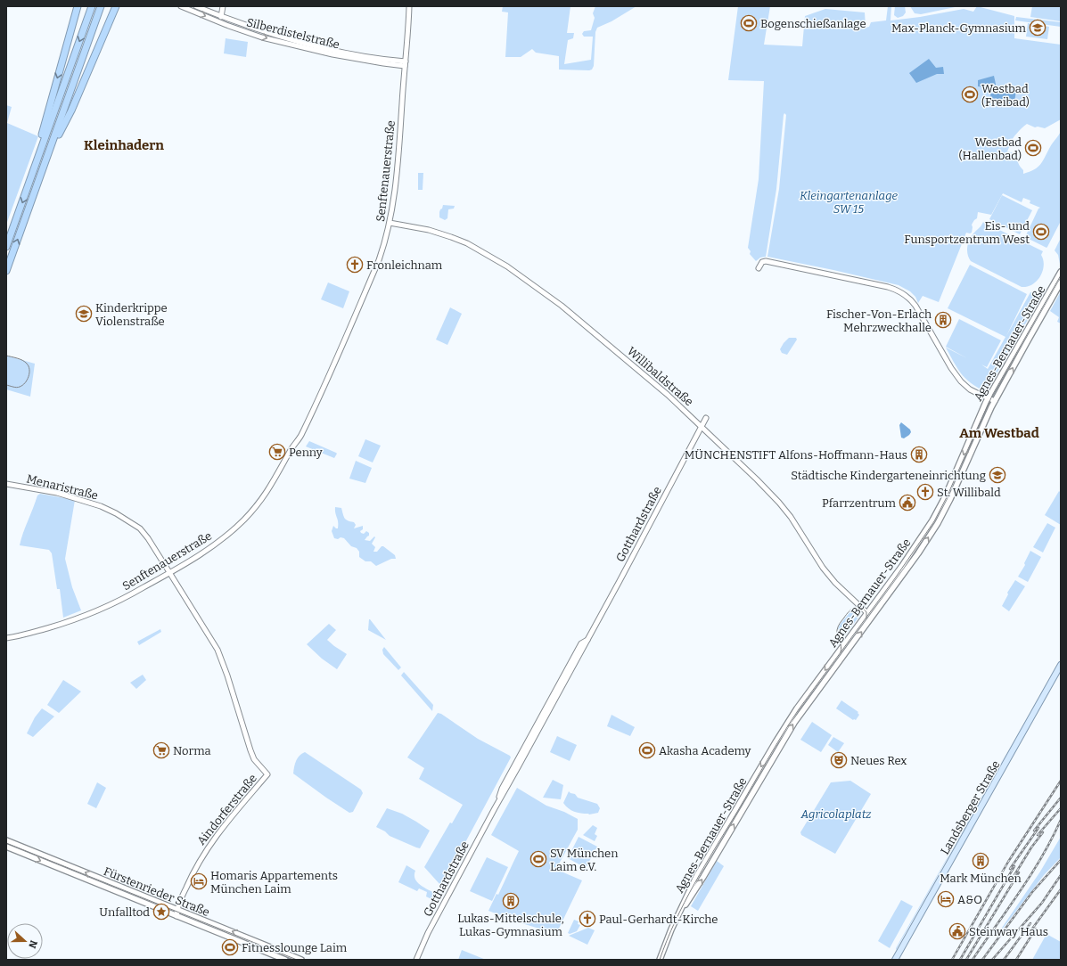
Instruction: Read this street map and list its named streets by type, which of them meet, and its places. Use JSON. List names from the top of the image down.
{
  "streets": {
    "main road": ["Agnes-Bernauer-Straße", "Landsberger Straße", "Fürstenrieder Straße"],
    "street": [
      "Silberdistelstraße",
      "Senftenauerstraße",
      "Willibaldstraße",
      "Menaristraße",
      "Gotthardstraße",
      "Aindorferstraße"
    ]
  },
  "crossings": [
    ["Silberdistelstraße", "Senftenauerstraße"],
    ["Senftenauerstraße", "Willibaldstraße"],
    ["Senftenauerstraße", "Menaristraße"],
    ["Agnes-Bernauer-Straße", "Willibaldstraße"],
    ["Willibaldstraße", "Gotthardstraße"],
    ["Menaristraße", "Aindorferstraße"],
    ["Aindorferstraße", "Fürstenrieder Straße"]
  ],
  "districts": ["Kleinhadern", "Am Westbad"],
  "parks": ["Kleingartenanlage SW 15", "Agricolaplatz"],
  "places": {
    "sports": [
      "Bogenschießanlage",
      "Westbad (Freibad)",
      "Westbad (Hallenbad)",
      "Eis- und Funsportzentrum West",
      "Akasha Academy",
      "SV München Laim e.V.",
      "Fitnesslounge Laim"
    ],
    "school or university": ["Max-Planck-Gymnasium", "Kinderkrippe Violenstraße", "Städtische Kindergarteneinrichtung"],
    "church": ["Fronleichnam", "St. Willibald", "Paul-Gerhardt-Kirche"],
    "building": [
      "Fischer-Von-Erlach Mehrzweckhalle",
      "MÜNCHENSTIFT Alfons-Hoffmann-Haus",
      "Mark München",
      "Lukas-Mittelschule, Lukas-Gymnasium"
    ],
    "supermarket": ["Penny", "Norma"],
    "public building": ["Pfarrzentrum", "Steinway Haus"],
    "theatre": ["Neues Rex"],
    "hotel": ["Homaris Appartements München Laim", "A&O"],
    "place": ["Unfalltod"]
  },
  "north": "right"
}
